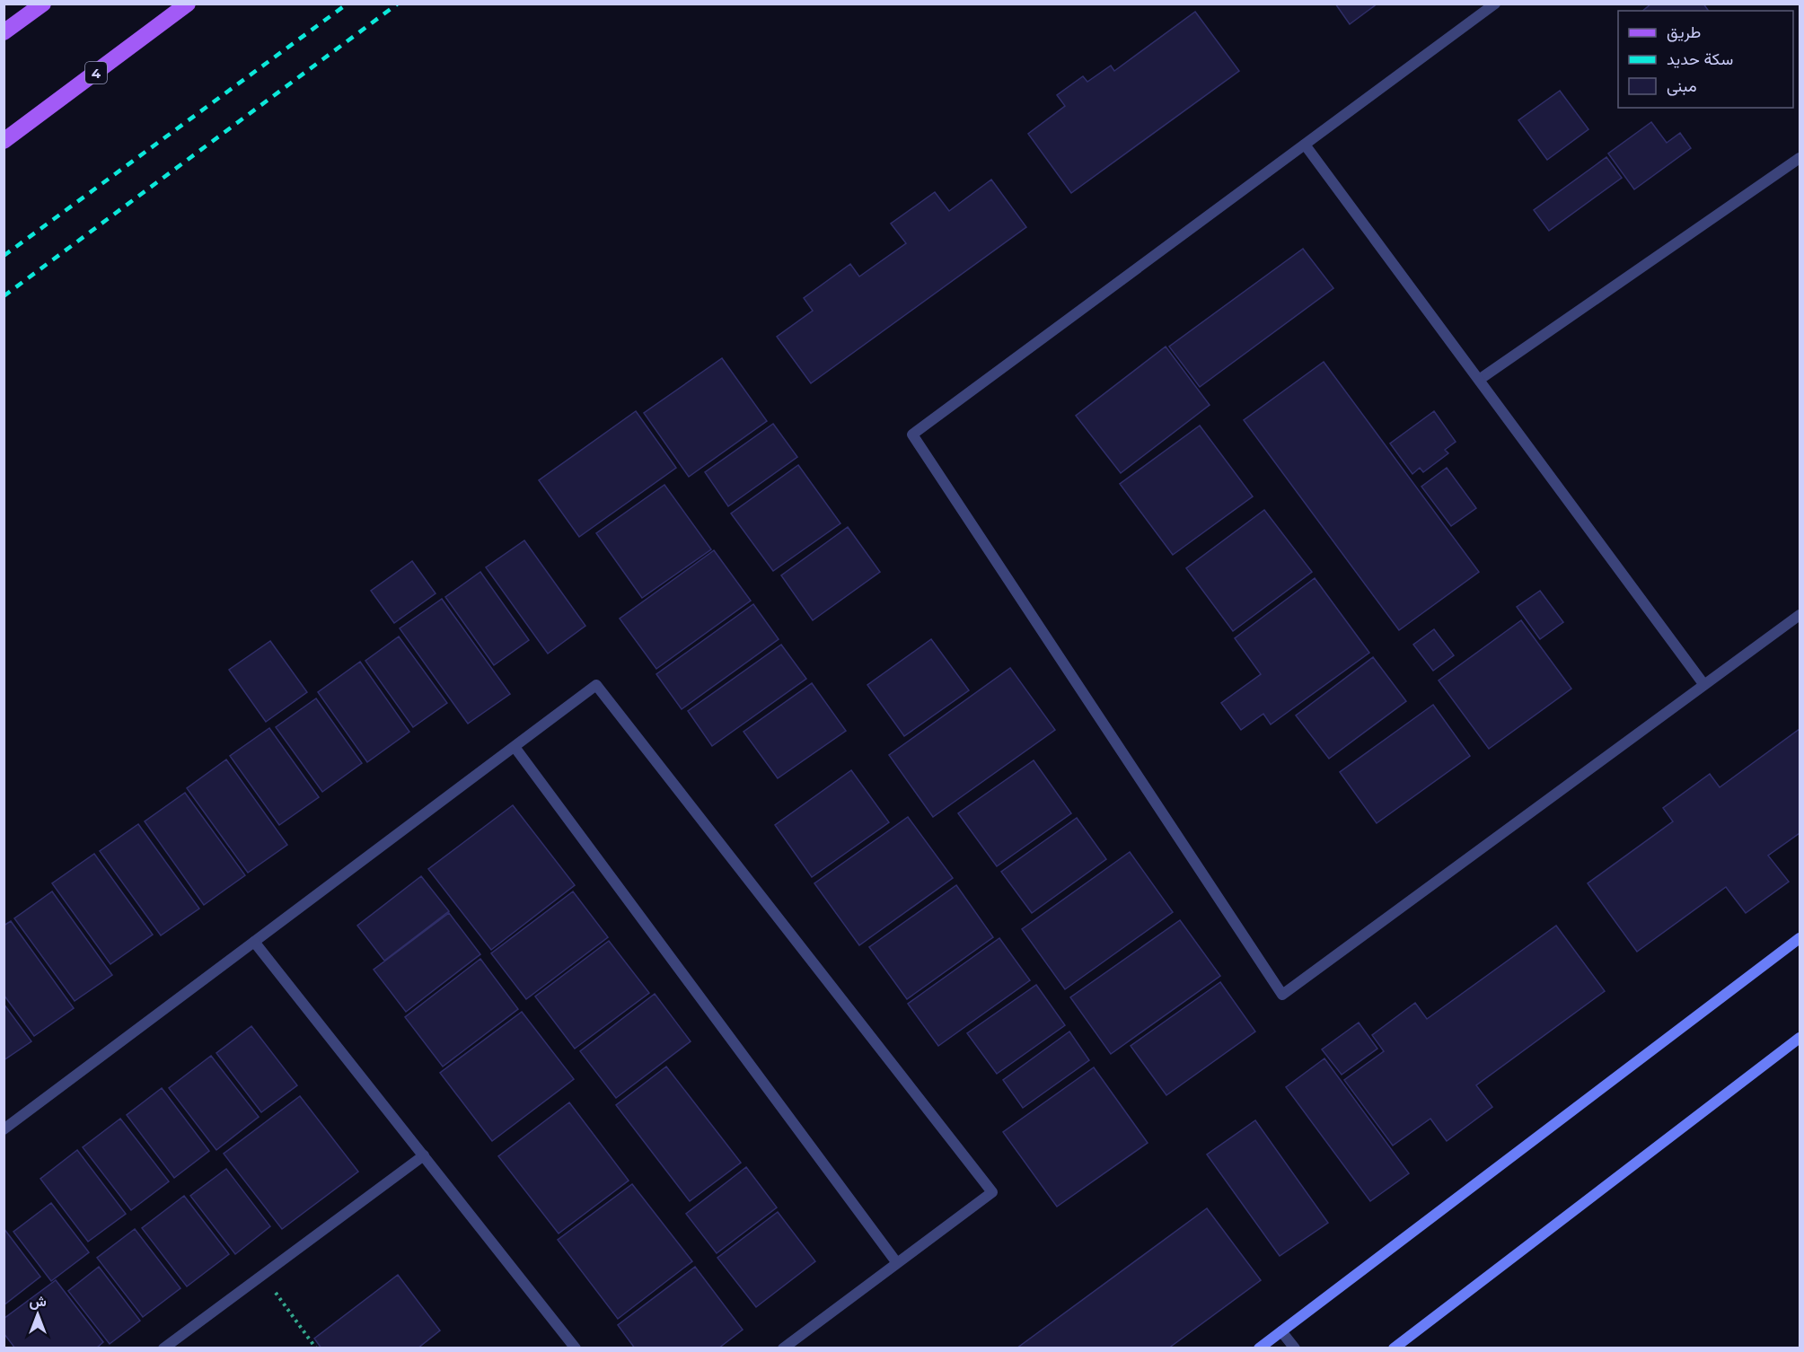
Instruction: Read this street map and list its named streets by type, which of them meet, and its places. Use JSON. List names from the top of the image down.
{
  "streets": {
    "main road": ["4"]
  },
  "legend": ["طريق", "سكة حديد", "مبنى"],
  "north": "top"
}
